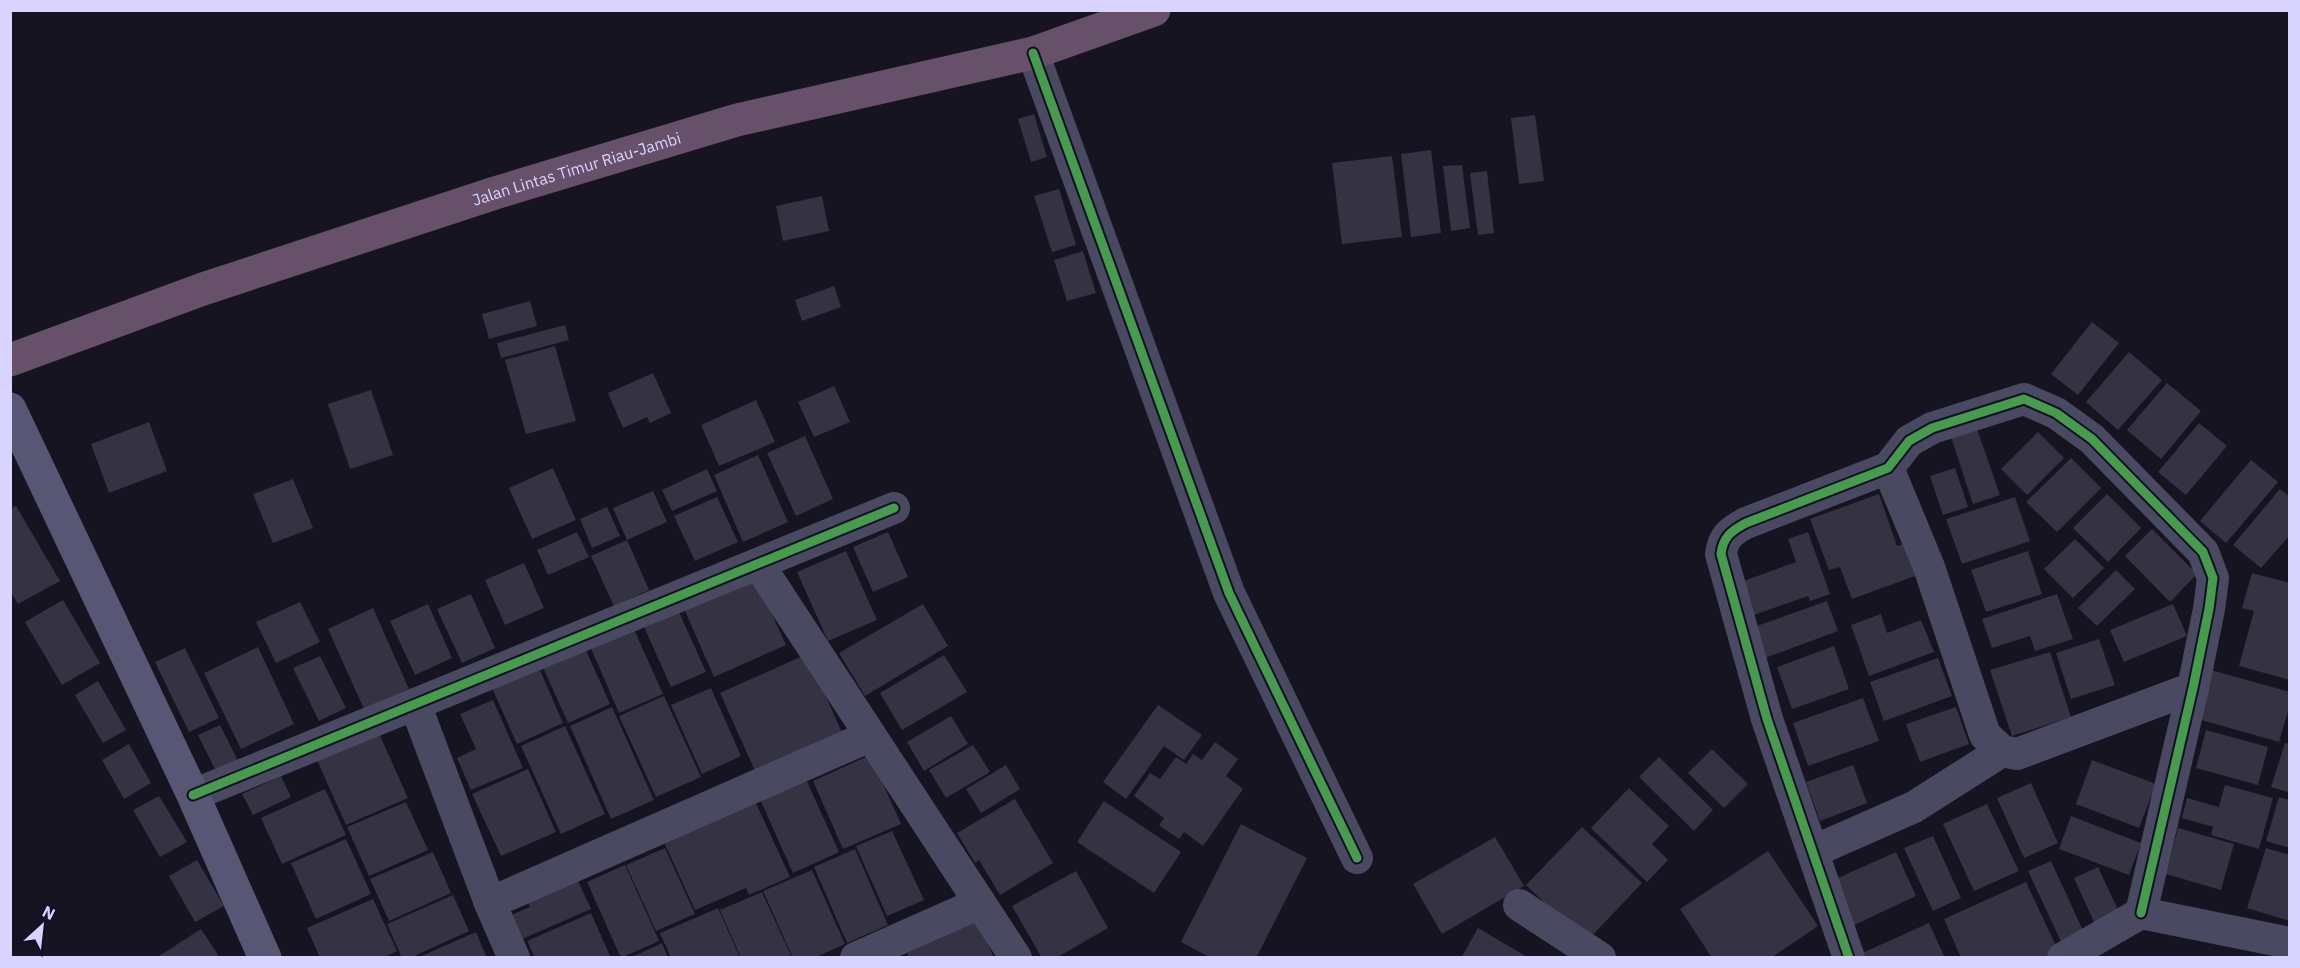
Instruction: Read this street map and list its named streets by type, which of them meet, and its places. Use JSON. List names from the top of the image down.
{
  "streets": {
    "highway": ["Jalan Lintas Timur Riau-Jambi"]
  },
  "north": "top right"
}
